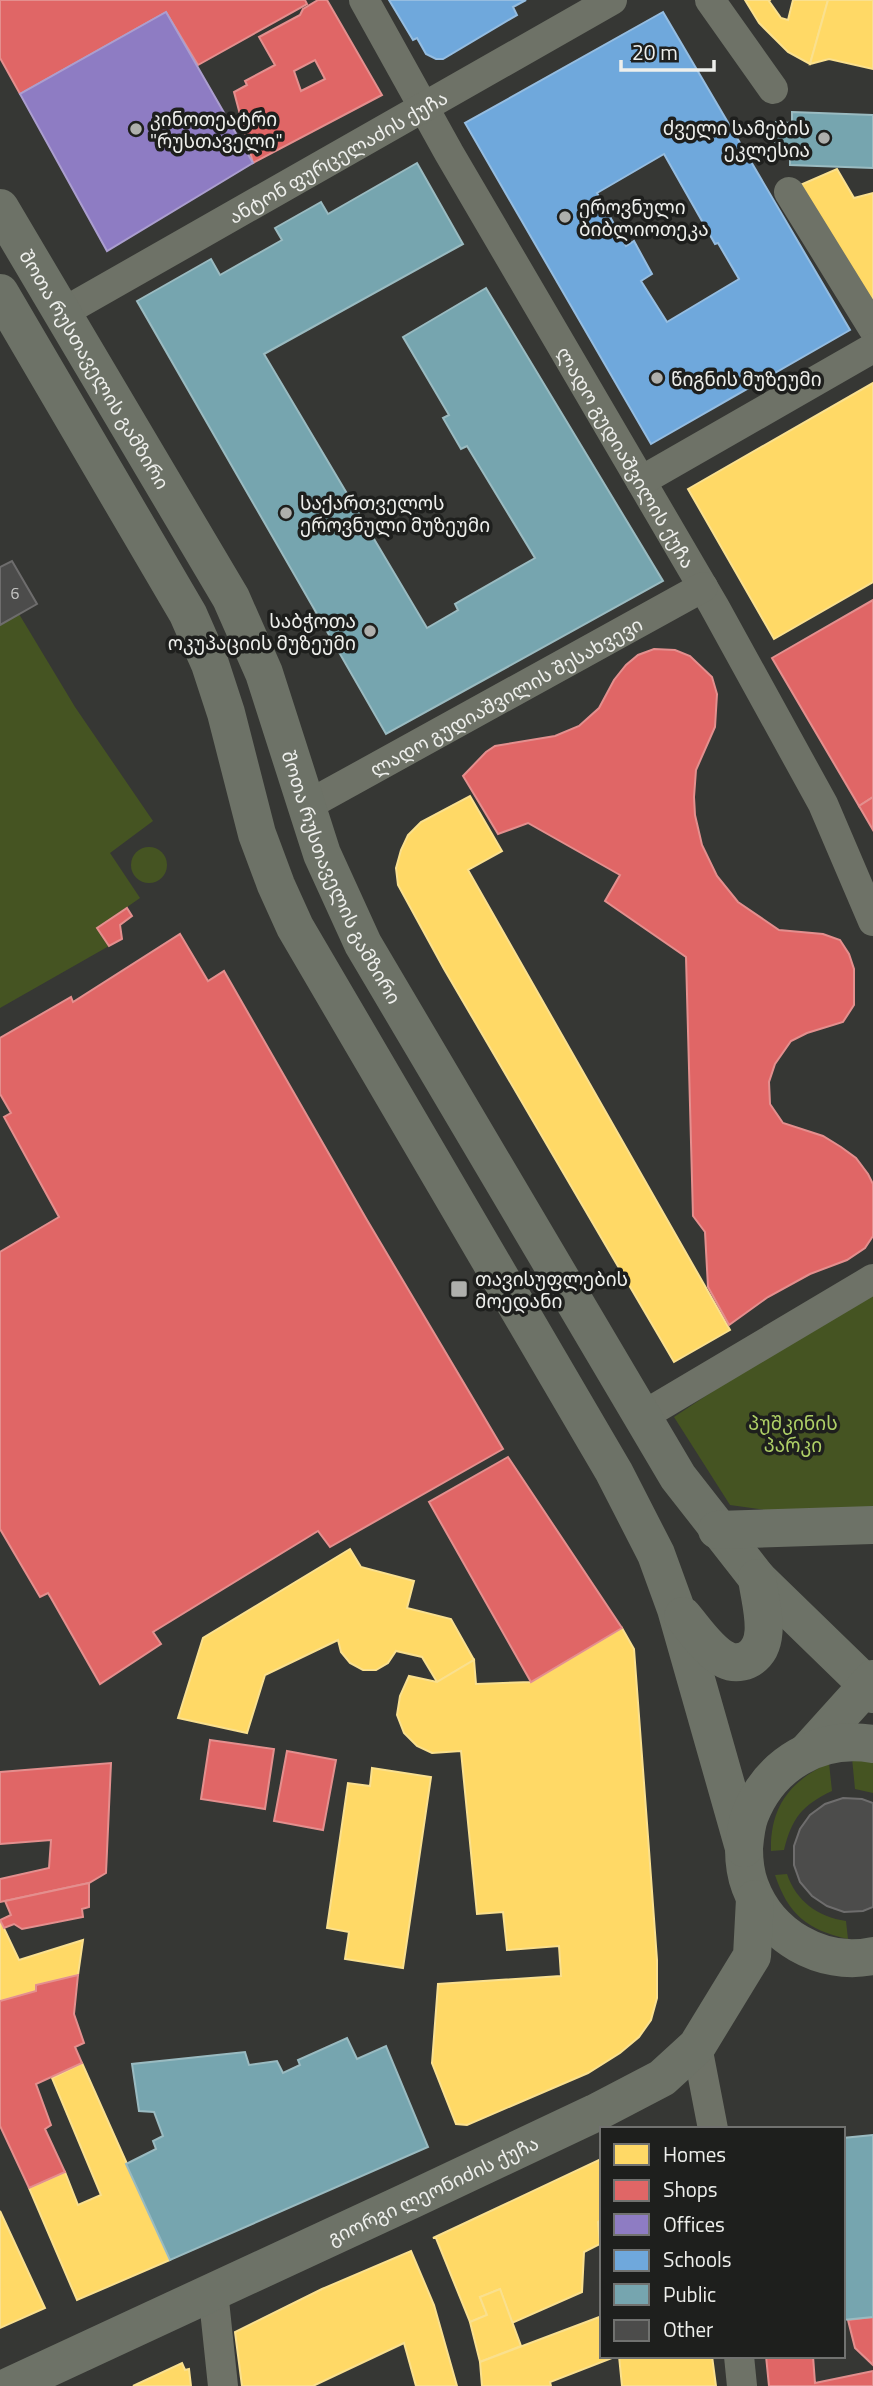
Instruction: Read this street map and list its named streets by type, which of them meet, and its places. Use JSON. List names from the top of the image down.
{
  "streets": {
    "main road": ["შოთა რუსთაველის გამზირი", "გიორგი ლეონიძის ქუჩა"],
    "street": ["ანტონ ფურცელაძის ქუჩა", "ლადო გუდიაშვილის ქუჩა", "ლადო გუდიაშვილის შესახვევი"]
  },
  "crossings": [
    ["ანტონ ფურცელაძის ქუჩა", "შოთა რუსთაველის გამზირი"],
    ["ანტონ ფურცელაძის ქუჩა", "ლადო გუდიაშვილის ქუჩა"],
    ["შოთა რუსთაველის გამზირი", "ლადო გუდიაშვილის შესახვევი"],
    ["ლადო გუდიაშვილის ქუჩა", "ლადო გუდიაშვილის შესახვევი"]
  ],
  "parks": ["პუშკინის პარკი"],
  "places": {
    "other": [
      "კინოთეატრი \"რუსთაველი\"",
      "ძველი სამების ეკლესია",
      "ეროვნული ბიბლიოთეკა",
      "წიგნის მუზეუმი",
      "საქართველოს ეროვნული მუზეუმი",
      "საბჭოთა ოკუპაციის მუზეუმი"
    ],
    "transit": ["თავისუფლების მოედანი"]
  },
  "house_numbers": ["6"],
  "legend": [
    "Homes",
    "Shops",
    "Offices",
    "Schools",
    "Public",
    "Other"
  ],
  "scale_bar": "20 m"
}
